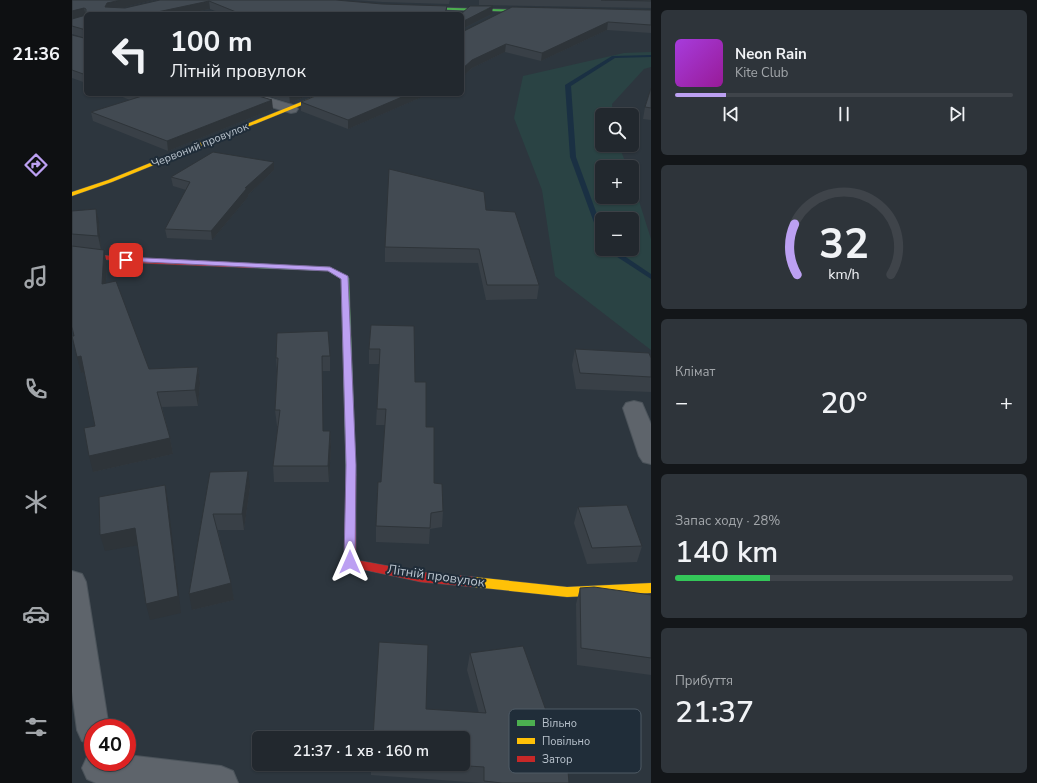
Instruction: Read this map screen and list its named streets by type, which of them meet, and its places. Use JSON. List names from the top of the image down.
{
  "streets": {
    "street": ["Червоний провулок", "Літній провулок"]
  },
  "legend": ["Вільно", "Повільно", "Затор"],
  "page": {
    "tabs": "21:36",
    "turn": ["100 m", "Літній провулок"],
    "song": ["Neon Rain", "Kite Club"],
    "map_buttons": ["+", "−"],
    "tile": [
      "Клімат",
      ["Запас ходу · 28%", "140 km"],
      ["Прибуття", "21:37"]
    ],
    "heat": ["−", "20°", "+"],
    "limit": "40",
    "trip": "21:37 · 1 хв · 160 m",
    "gauge": ["32", "km/h"]
  }
}
